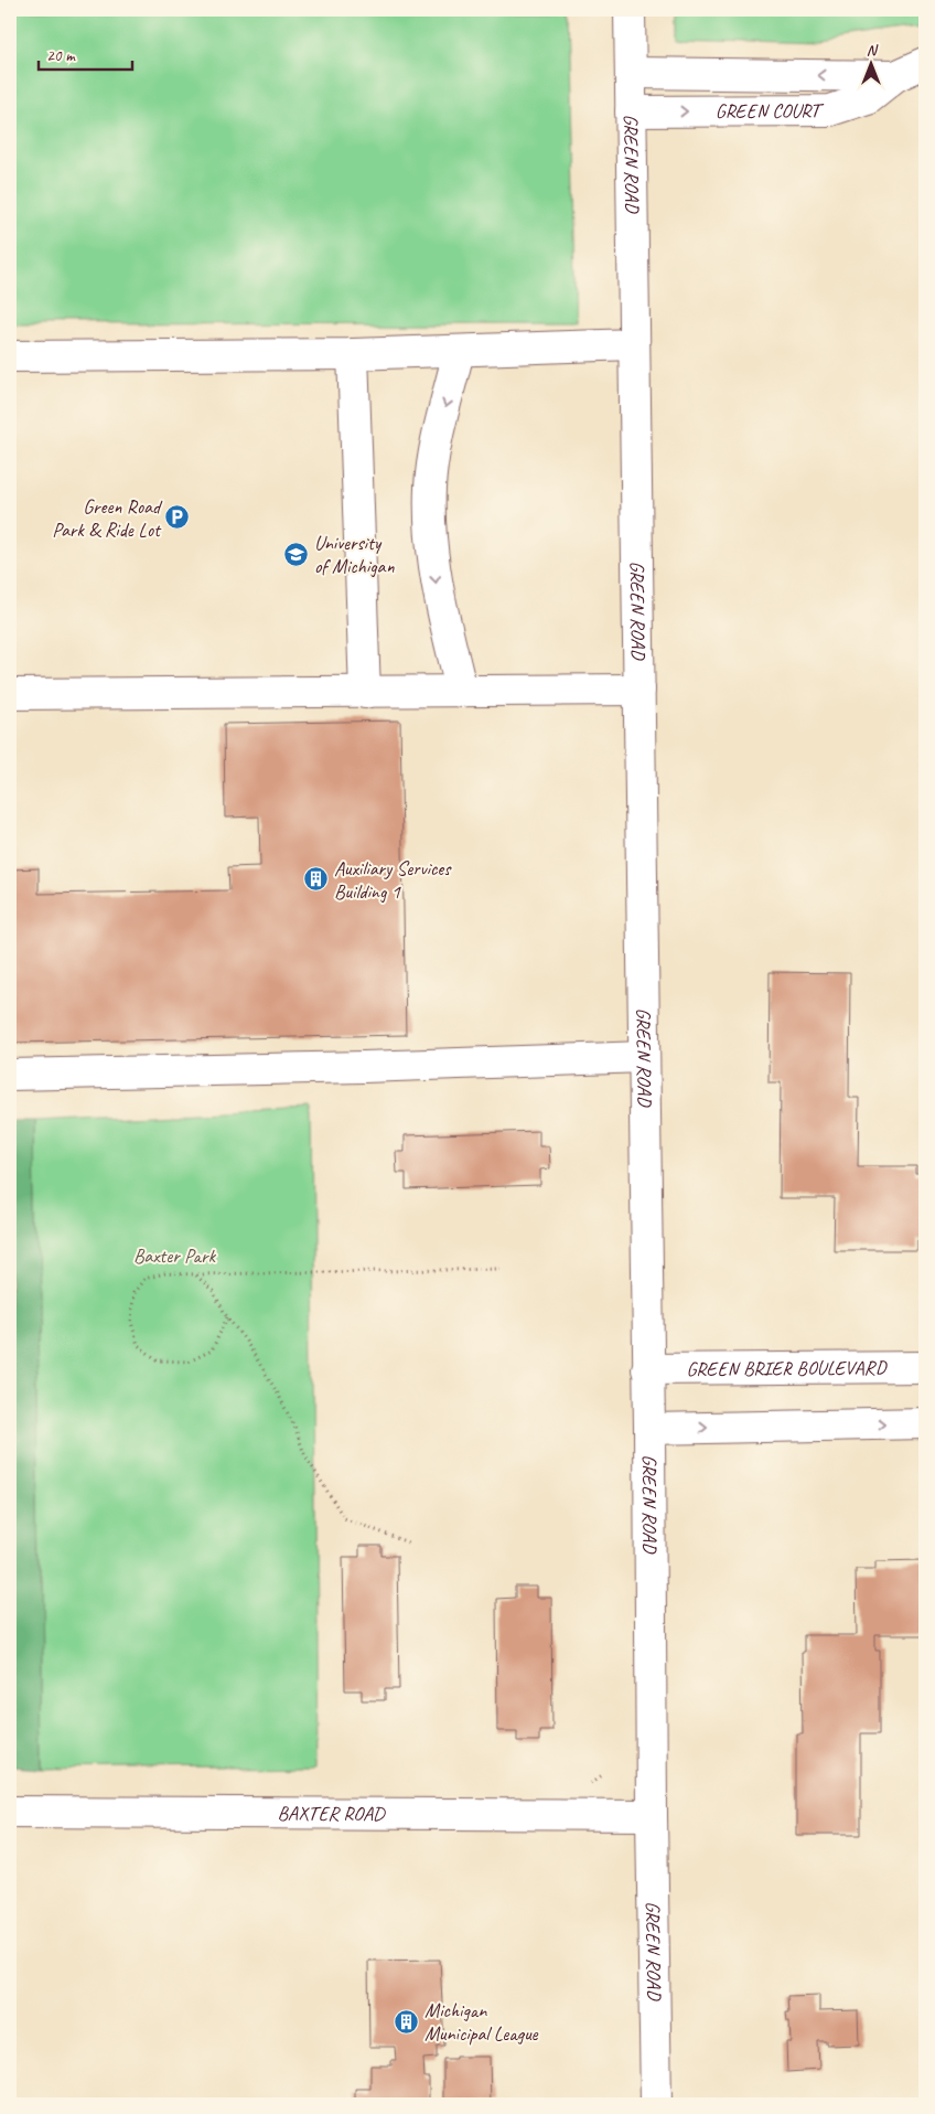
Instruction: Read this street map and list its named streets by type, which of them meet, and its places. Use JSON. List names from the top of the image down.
{
  "streets": {
    "street": [
      "GREEN COURT",
      "GREEN ROAD",
      "GREEN BRIER BOULEVARD",
      "BAXTER ROAD"
    ]
  },
  "crossings": [
    ["GREEN COURT", "GREEN ROAD"],
    ["GREEN ROAD", "GREEN BRIER BOULEVARD"],
    ["GREEN ROAD", "BAXTER ROAD"]
  ],
  "parks": ["Baxter Park"],
  "places": {
    "parking": ["Green Road Park & Ride Lot"],
    "school or university": ["University of Michigan"],
    "building": ["Auxiliary Services Building 1", "Michigan Municipal League"]
  },
  "scale_bar": "20 m",
  "north": "top"
}
